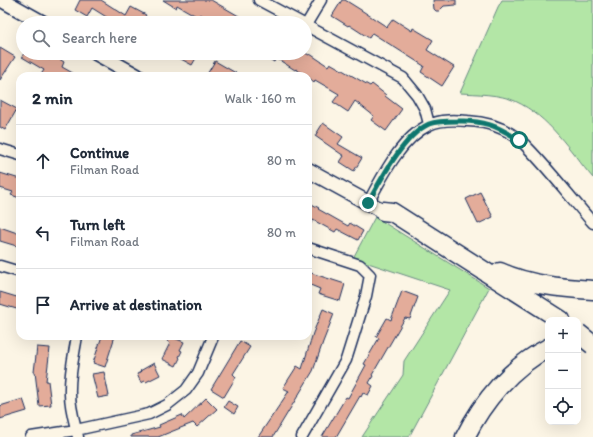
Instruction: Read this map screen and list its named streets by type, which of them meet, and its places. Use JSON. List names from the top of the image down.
{
  "page": {
    "search": "Search here",
    "heading": ["2 min", "Walk · 160 m"],
    "list": [
      ["Continue", "Filman Road", "80 m"],
      ["Turn left", "Filman Road", "80 m"],
      "Arrive at destination"
    ],
    "map_buttons": ["+", "−"]
  }
}
